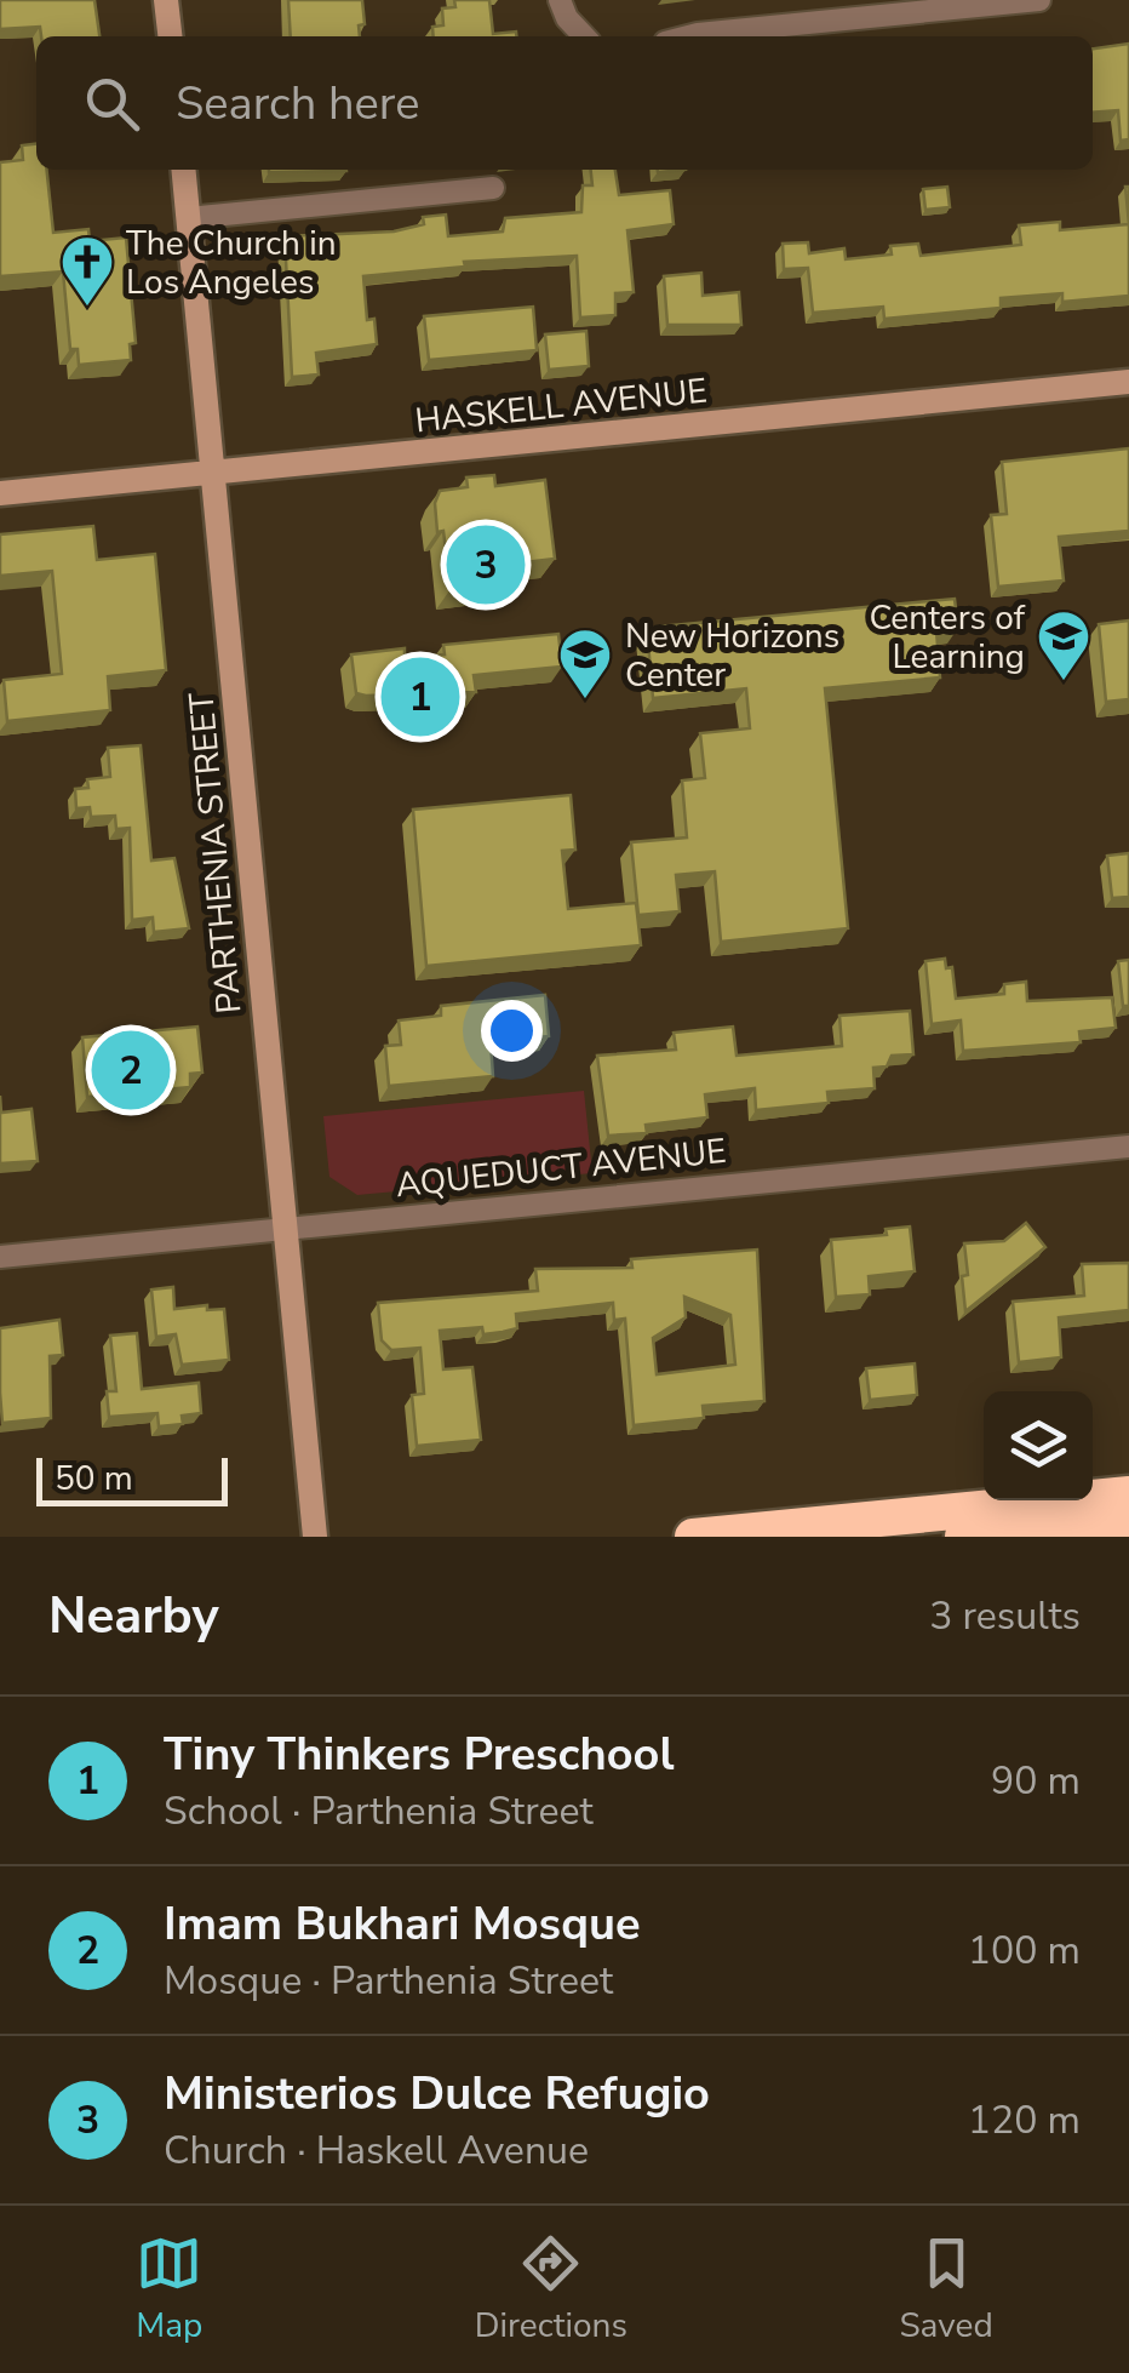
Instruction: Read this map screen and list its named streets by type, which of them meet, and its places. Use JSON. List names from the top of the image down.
{
  "streets": {
    "main road": ["HASKELL AVENUE", "PARTHENIA STREET"],
    "street": ["AQUEDUCT AVENUE"]
  },
  "crossings": [
    ["HASKELL AVENUE", "PARTHENIA STREET"],
    ["PARTHENIA STREET", "AQUEDUCT AVENUE"]
  ],
  "places": {
    "church": ["The Church in Los Angeles"],
    "school or university": ["Centers of Learning", "New Horizons Center"]
  },
  "scale_bar": "50 m",
  "page": {
    "search": "Search here",
    "pins": ["3", "1", "2"],
    "scale": "50 m",
    "heading": ["Nearby", "3 results"],
    "list": [
      {
        "mark": "1",
        "name": "Tiny Thinkers Preschool",
        "note": "School · Parthenia Street",
        "value": "90 m"
      },
      {
        "mark": "2",
        "name": "Imam Bukhari Mosque",
        "note": "Mosque · Parthenia Street",
        "value": "100 m"
      },
      {
        "mark": "3",
        "name": "Ministerios Dulce Refugio",
        "note": "Church · Haskell Avenue",
        "value": "120 m"
      }
    ],
    "nav": ["Map", "Directions", "Saved"]
  }
}
